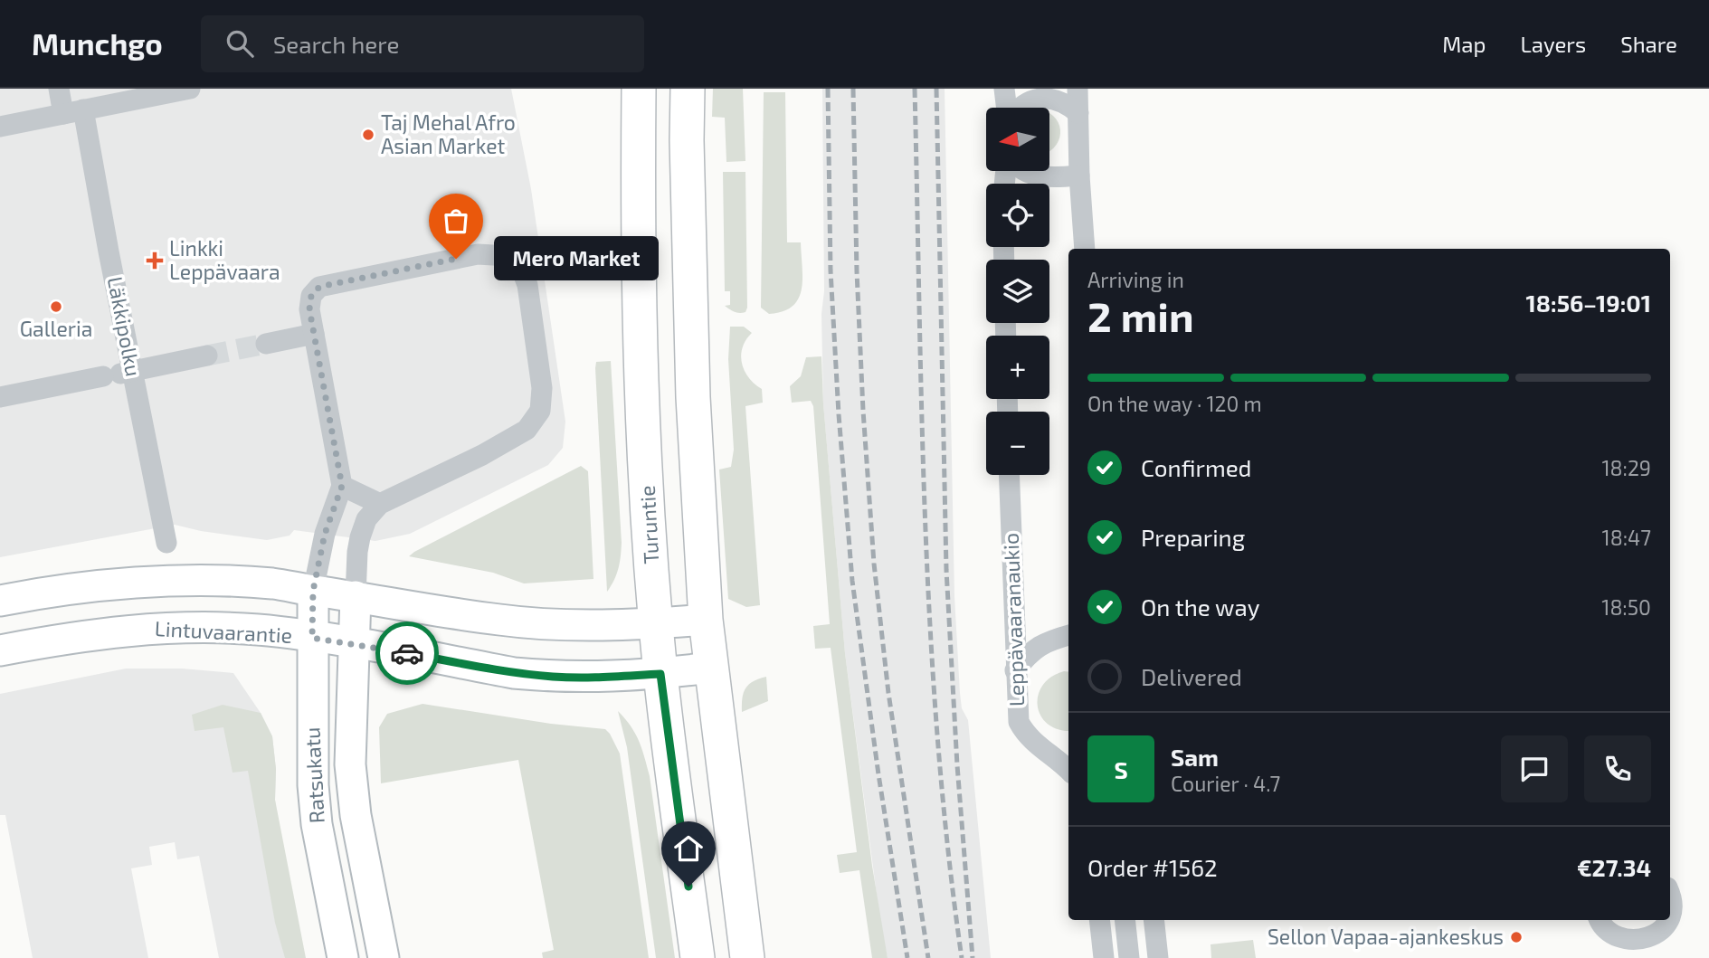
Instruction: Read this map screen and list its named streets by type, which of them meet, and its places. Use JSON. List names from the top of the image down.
{
  "streets": {
    "main road": ["Turuntie", "Lintuvaarantie", "Ratsukatu"],
    "street": ["Läkkipolku", "Leppävaaranaukio"]
  },
  "crossings": [
    ["Turuntie", "Lintuvaarantie"],
    ["Lintuvaarantie", "Ratsukatu"]
  ],
  "places": {
    "other": [
      "Taj Mehal Afro Asian Market",
      "Mero Market",
      "Galleria",
      "Sellon Vapaa-ajankeskus"
    ],
    "health": ["Linkki Leppävaara"]
  },
  "north": "left",
  "page": {
    "header": "Munchgo",
    "search": "Search here",
    "nav": ["Map", "Layers", "Share"],
    "map_buttons": ["+", "−"],
    "bubble": "Mero Market",
    "heading": ["2 min", "Arriving in", "18:56–19:01"],
    "panel": [
      "Sam",
      "Courier · 4.7",
      "Order #1562",
      "€27.34"
    ],
    "bar": "On the way · 120 m",
    "list": [
      ["Confirmed", "18:29"],
      ["Preparing", "18:47"],
      ["On the way", "18:50"],
      "Delivered"
    ],
    "round": "S"
  }
}
